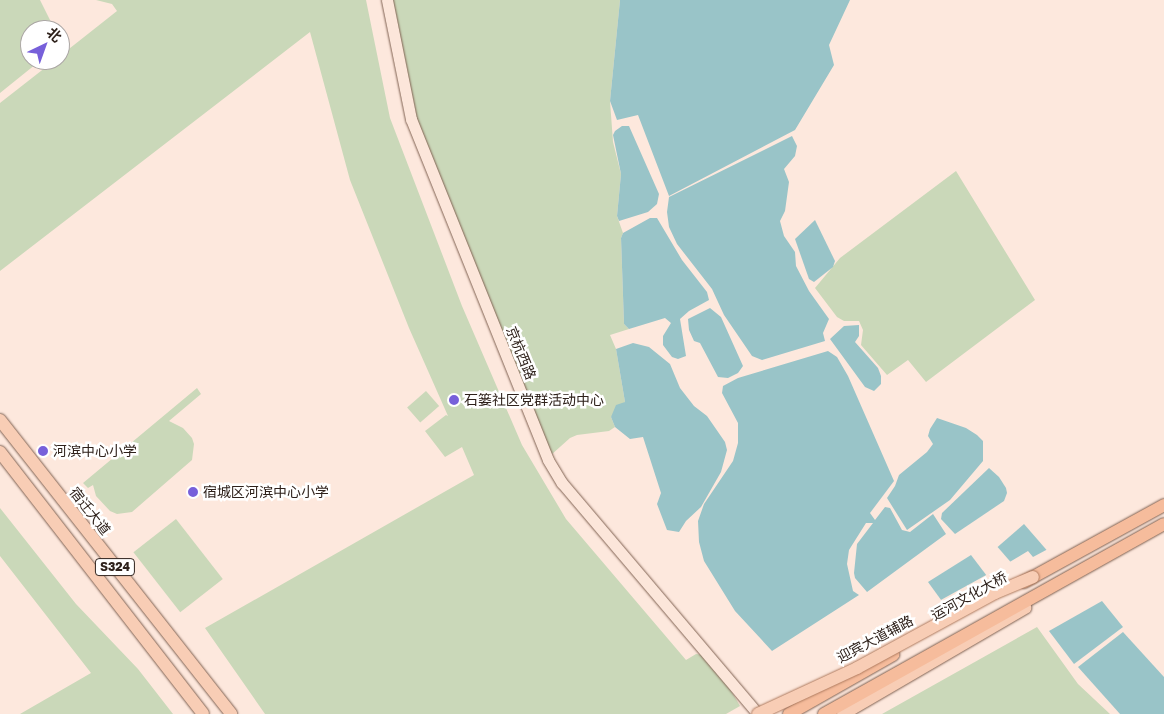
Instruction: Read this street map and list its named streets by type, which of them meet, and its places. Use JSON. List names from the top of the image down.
{
  "streets": {
    "highway": ["运河文化大桥"],
    "main road": [
      "京杭西路",
      "宿迁大道",
      "S324",
      "迎宾大道辅路"
    ]
  },
  "crossings": [
    ["京杭西路", "迎宾大道辅路"],
    ["运河文化大桥", "迎宾大道辅路"]
  ],
  "places": ["石篓社区党群活动中心", "河滨中心小学", "宿城区河滨中心小学"],
  "north": "top right"
}
